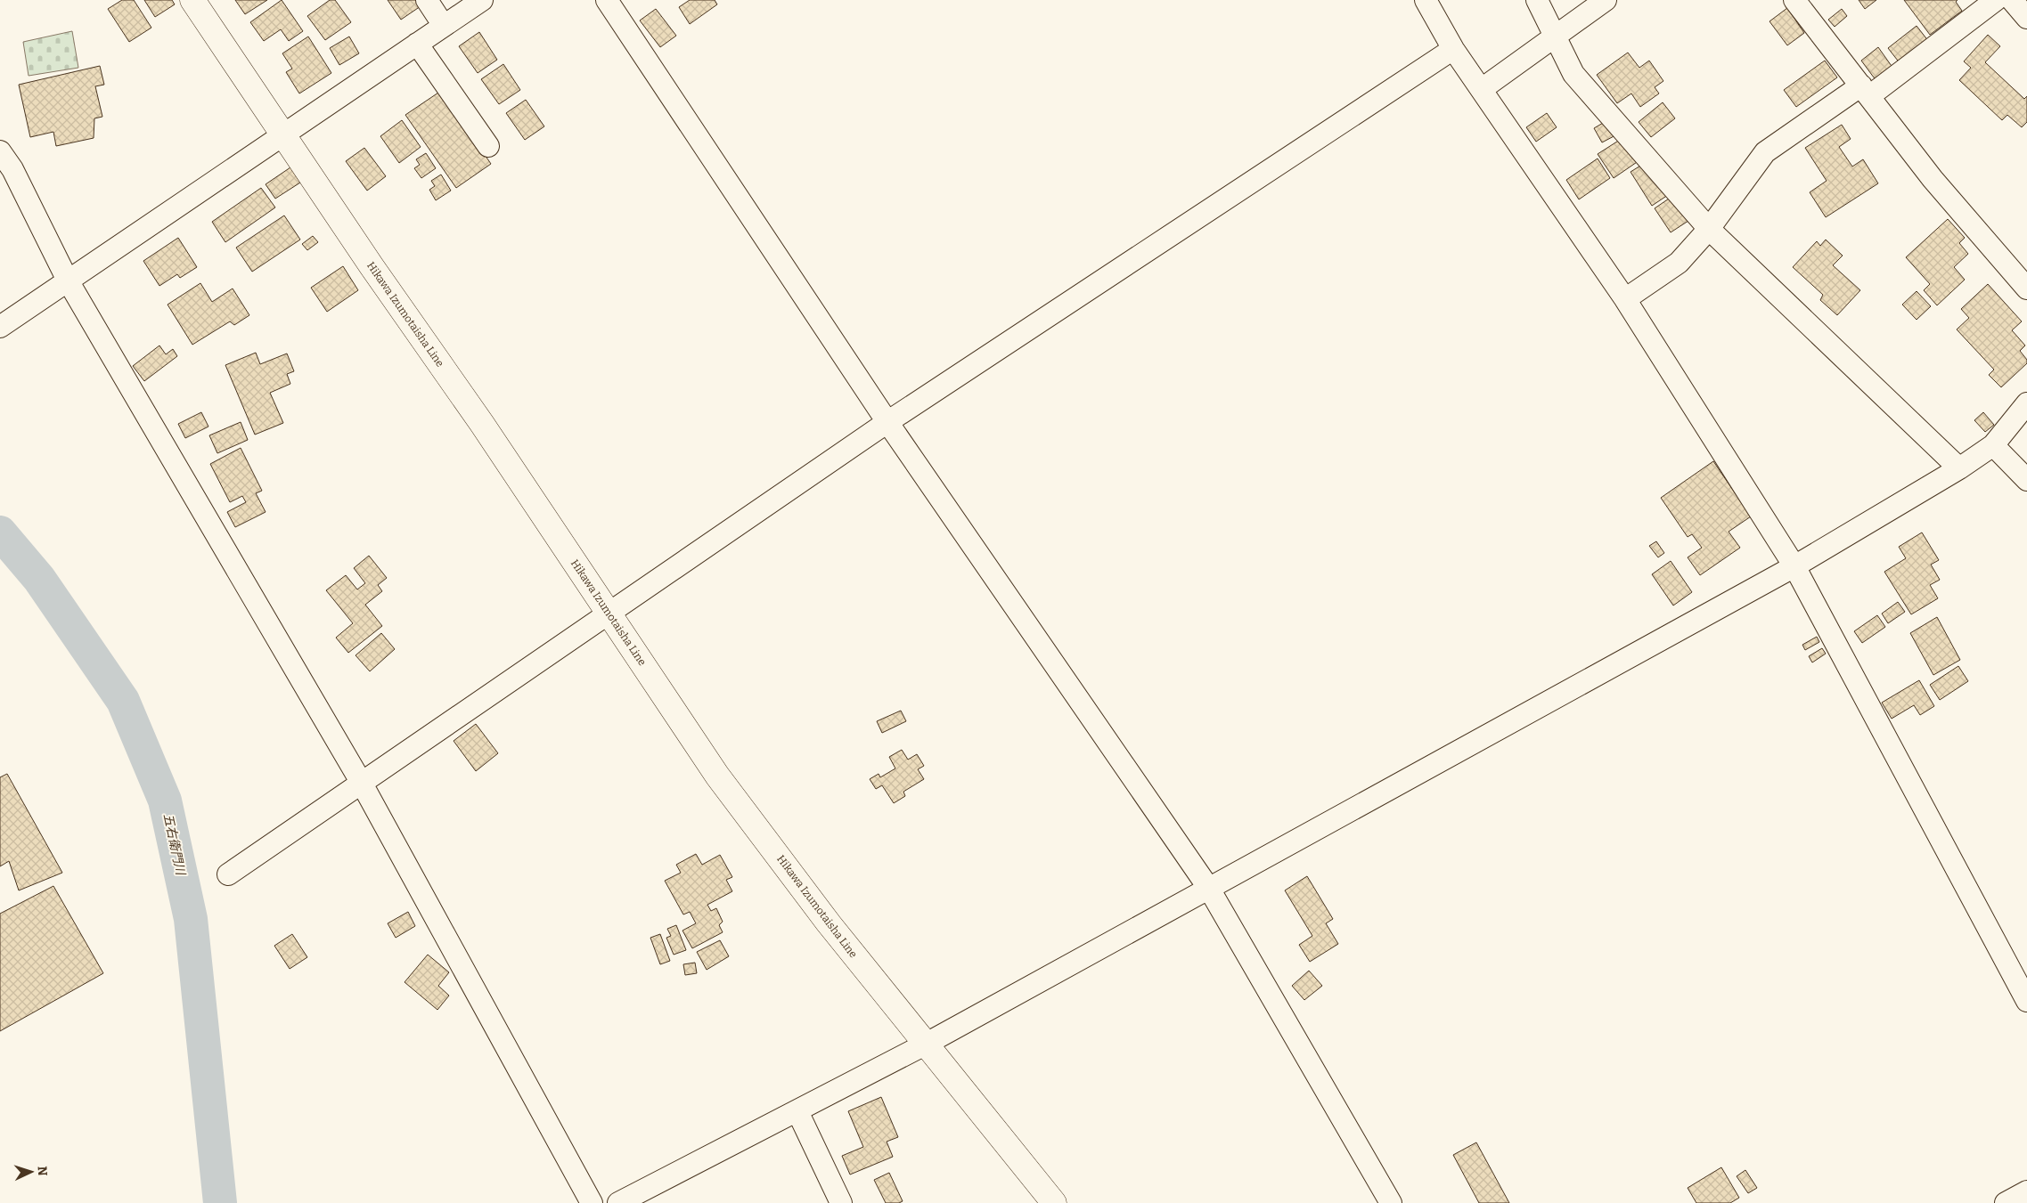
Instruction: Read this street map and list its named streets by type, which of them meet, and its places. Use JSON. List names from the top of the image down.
{
  "streets": {
    "main road": ["Hikawa Izumotaisha Line"]
  },
  "water": ["五右衛門川"],
  "north": "right"
}
